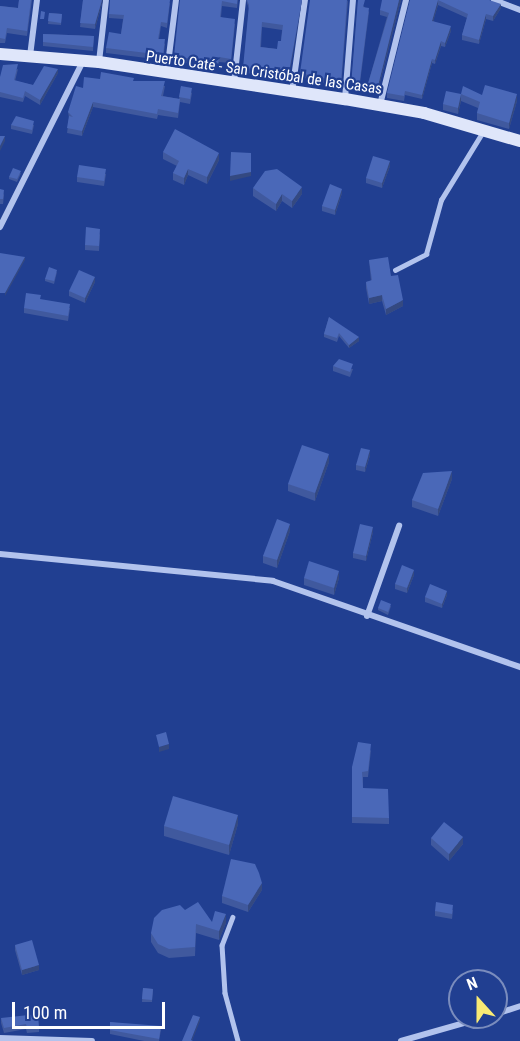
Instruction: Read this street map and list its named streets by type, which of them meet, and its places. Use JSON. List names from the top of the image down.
{
  "streets": {
    "main road": ["Puerto Caté - San Cristóbal de las Casas"]
  },
  "scale_bar": "100 m",
  "north": "top"
}
